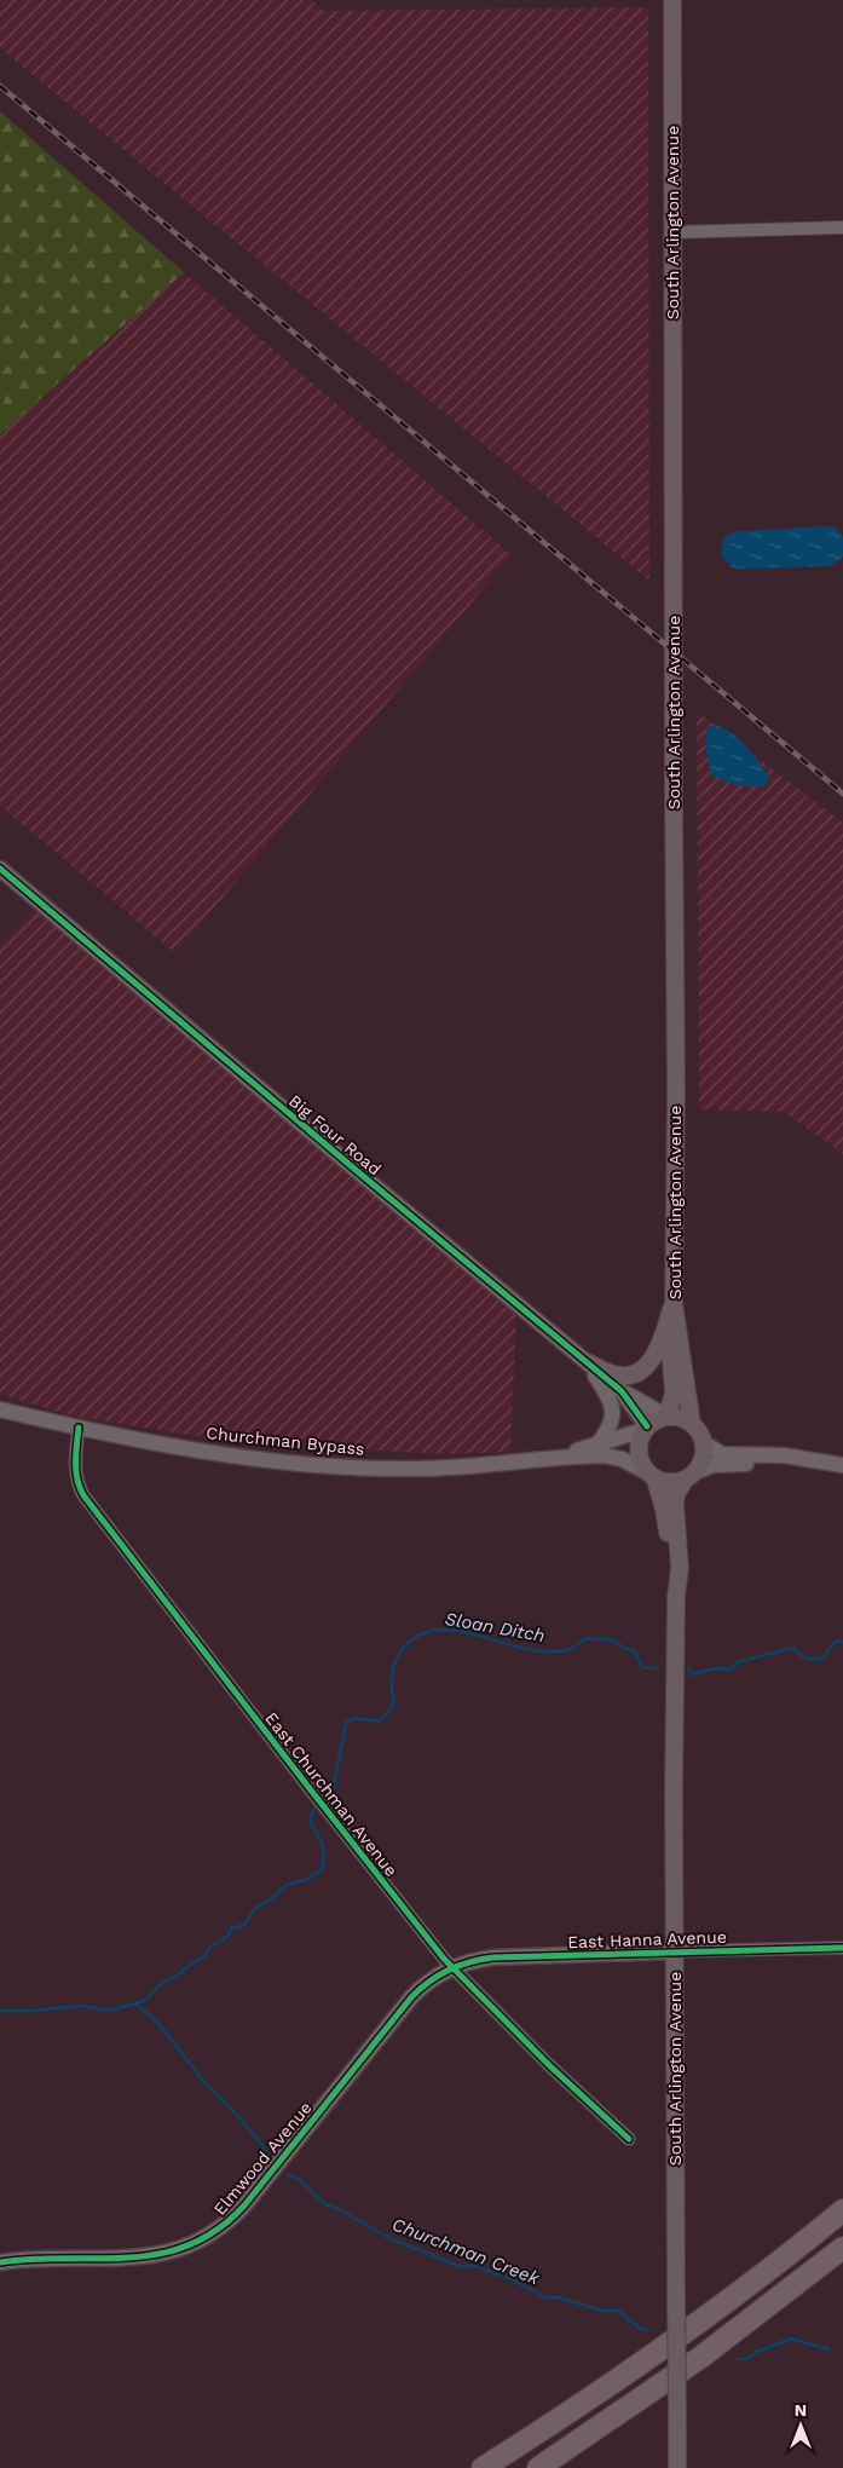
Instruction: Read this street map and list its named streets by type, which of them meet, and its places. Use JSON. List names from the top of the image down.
{
  "streets": {
    "main road": ["South Arlington Avenue"],
    "street": [
      "Big Four Road",
      "Churchman Bypass",
      "East Churchman Avenue",
      "East Hanna Avenue",
      "Elmwood Avenue"
    ]
  },
  "crossings": [
    ["South Arlington Avenue", "Big Four Road"],
    ["South Arlington Avenue", "Churchman Bypass"],
    ["South Arlington Avenue", "East Hanna Avenue"],
    ["Big Four Road", "Churchman Bypass"],
    ["Churchman Bypass", "East Churchman Avenue"],
    ["East Churchman Avenue", "East Hanna Avenue"],
    ["East Churchman Avenue", "Elmwood Avenue"],
    ["East Hanna Avenue", "Elmwood Avenue"]
  ],
  "water": ["Sloan Ditch", "Churchman Creek"],
  "north": "top"
}
